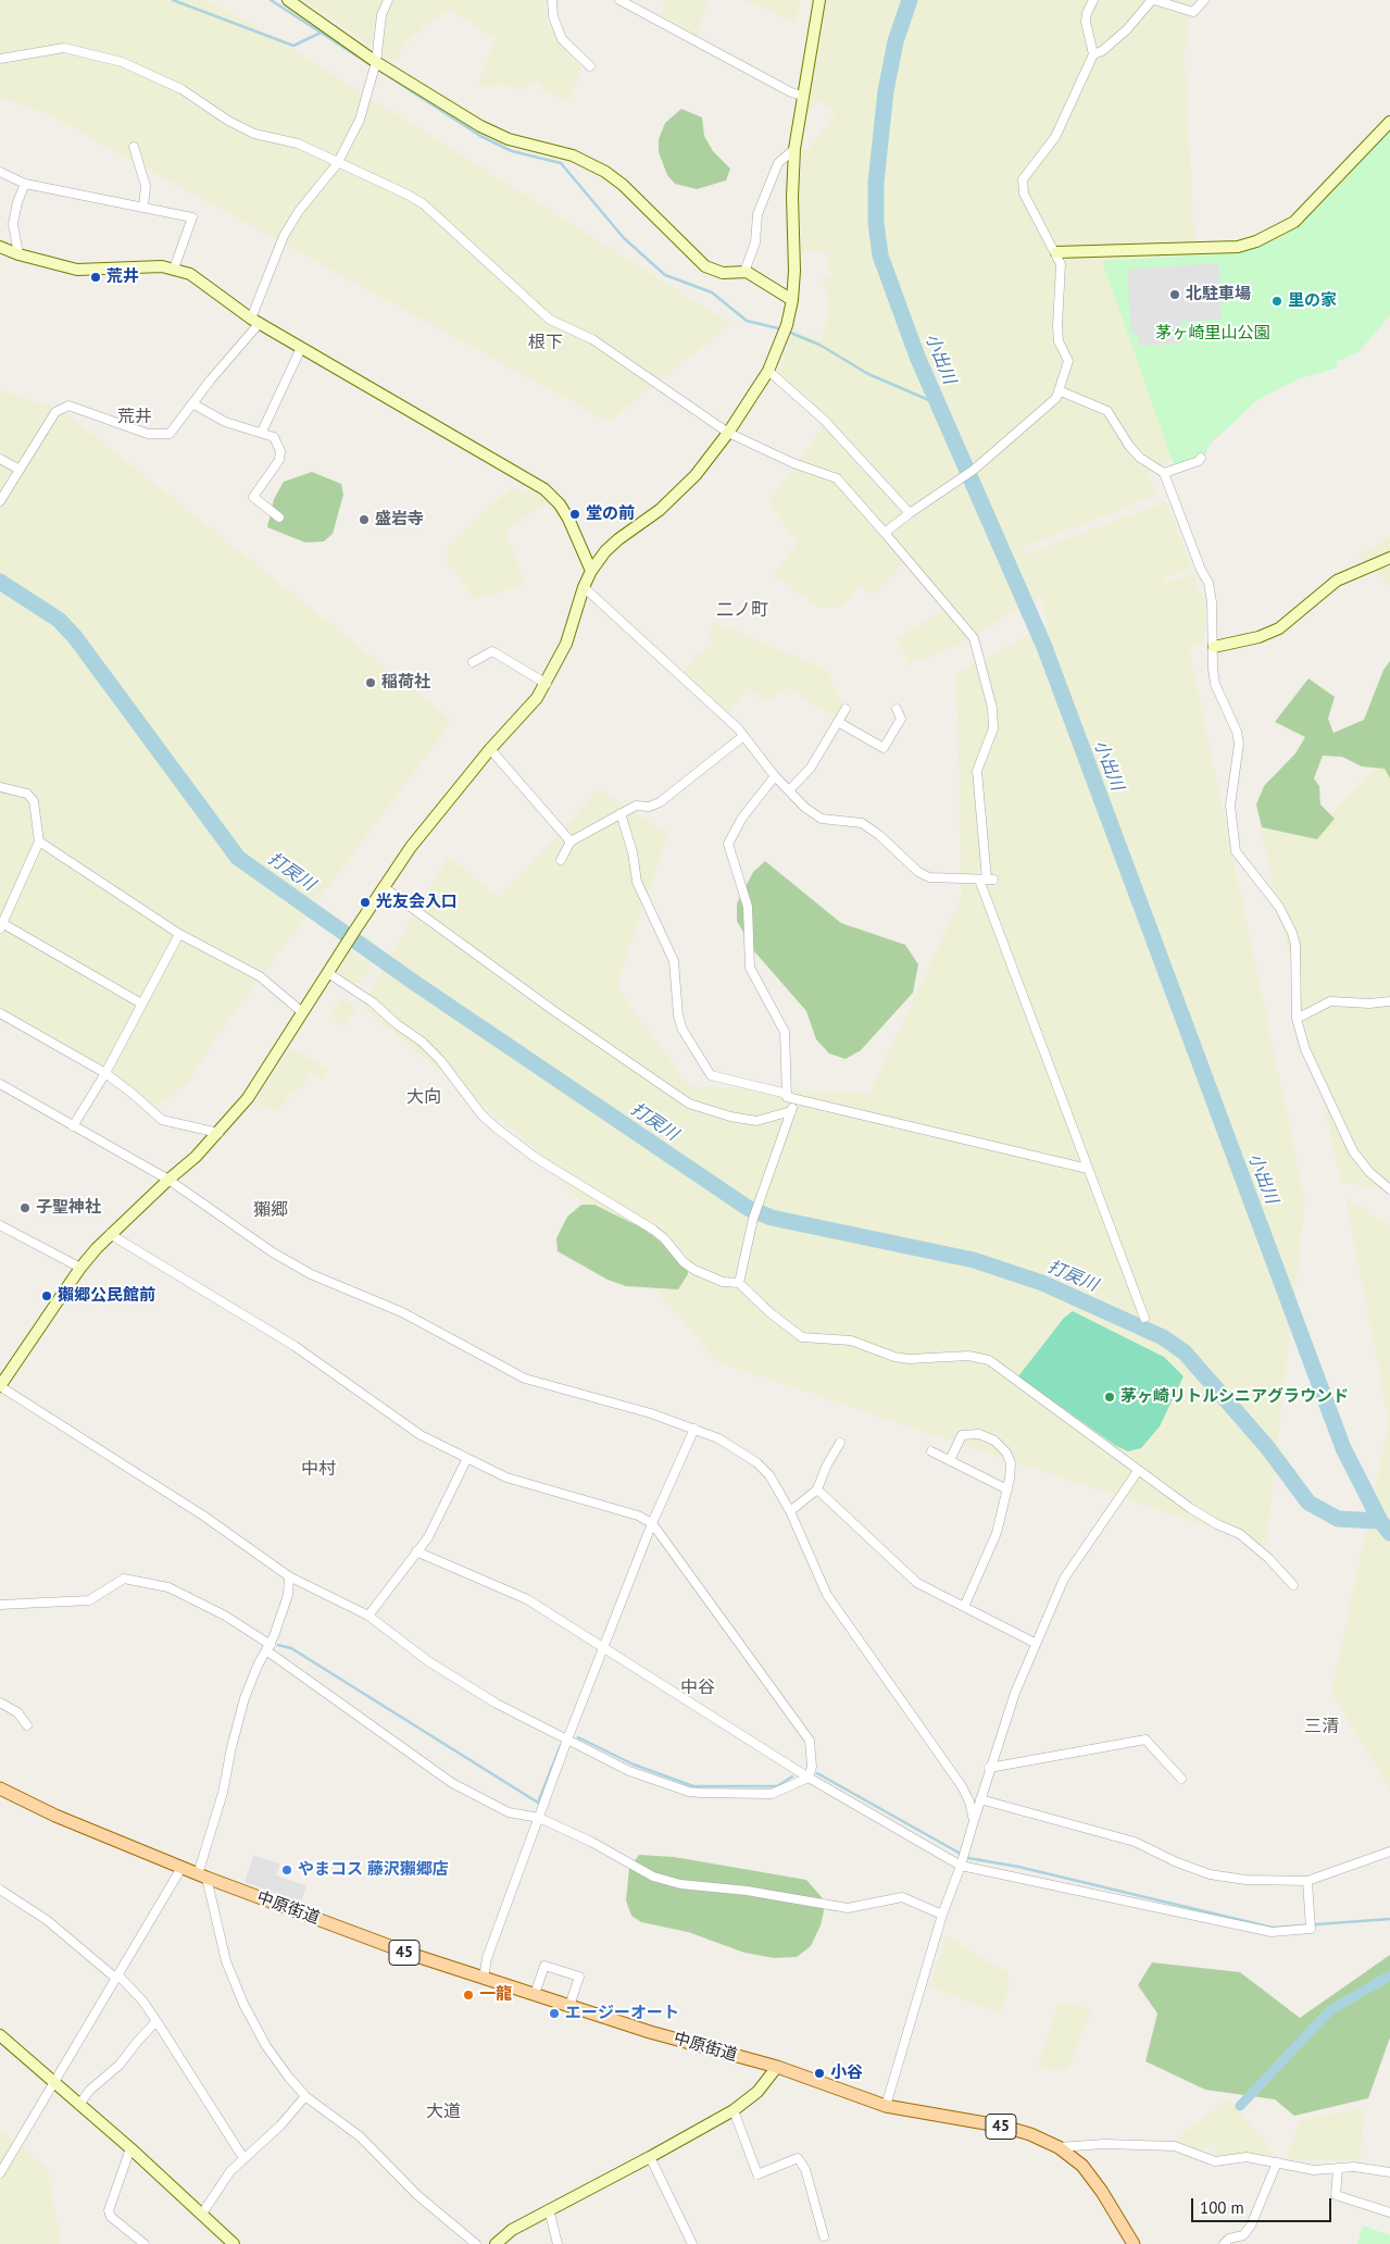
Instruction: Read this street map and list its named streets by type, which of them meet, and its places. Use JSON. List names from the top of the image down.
{
  "streets": {
    "main road": ["中原街道", "45"]
  },
  "districts": [
    "根下",
    "荒井",
    "二ノ町",
    "大向",
    "獺郷",
    "中村",
    "中谷",
    "三清",
    "大道"
  ],
  "water": ["小出川", "打戻川"],
  "parks": ["茅ヶ崎里山公園"],
  "places": [
    "荒井",
    "北駐車場",
    "里の家",
    "堂の前",
    "盛岩寺",
    "稲荷社",
    "光友会入口",
    "子聖神社",
    "獺郷公民館前",
    "茅ヶ崎リトルシニアグラウンド",
    "やまコス 藤沢獺郷店",
    "一龍",
    "エージーオート",
    "小谷"
  ],
  "scale_bar": "100 m"
}
